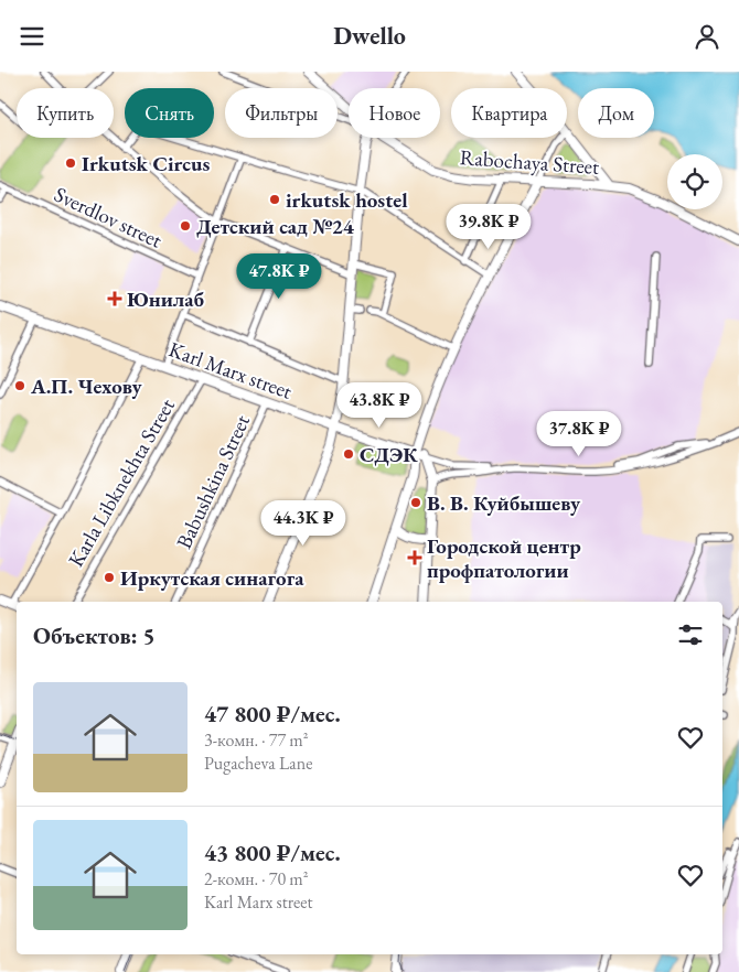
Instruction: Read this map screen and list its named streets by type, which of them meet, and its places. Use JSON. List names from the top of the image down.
{
  "streets": {
    "main road": ["Rabochaya Street", "Karl Marx street"],
    "street": ["Sverdlov street", "Babushkina Street", "Karla Libknekhta Street"]
  },
  "crossings": [
    ["Karl Marx street", "Babushkina Street"],
    ["Karl Marx street", "Karla Libknekhta Street"]
  ],
  "places": {
    "other": [
      "Irkutsk Circus",
      "irkutsk hostel",
      "Детский сад №24",
      "А.П. Чехову",
      "СДЭК",
      "В. В. Куйбышеву",
      "Иркутская синагога"
    ],
    "health": ["Юнилаб", "Городской центр профпатологии"]
  },
  "page": {
    "header": "Dwello",
    "chip": [
      "Купить",
      "Снять",
      "Фильтры",
      "Новое",
      "Квартира",
      "Дом"
    ],
    "price": [
      "39.8K ₽",
      "47.8K ₽",
      "43.8K ₽",
      "37.8K ₽",
      "44.3K ₽"
    ],
    "heading": "Объектов: 5",
    "list": [
      {
        "name": "47 800 ₽/мес.",
        "note": "3-комн. · 77 m² · Pugacheva Lane"
      },
      {
        "name": "43 800 ₽/мес.",
        "note": "2-комн. · 70 m² · Karl Marx street"
      }
    ]
  }
}
